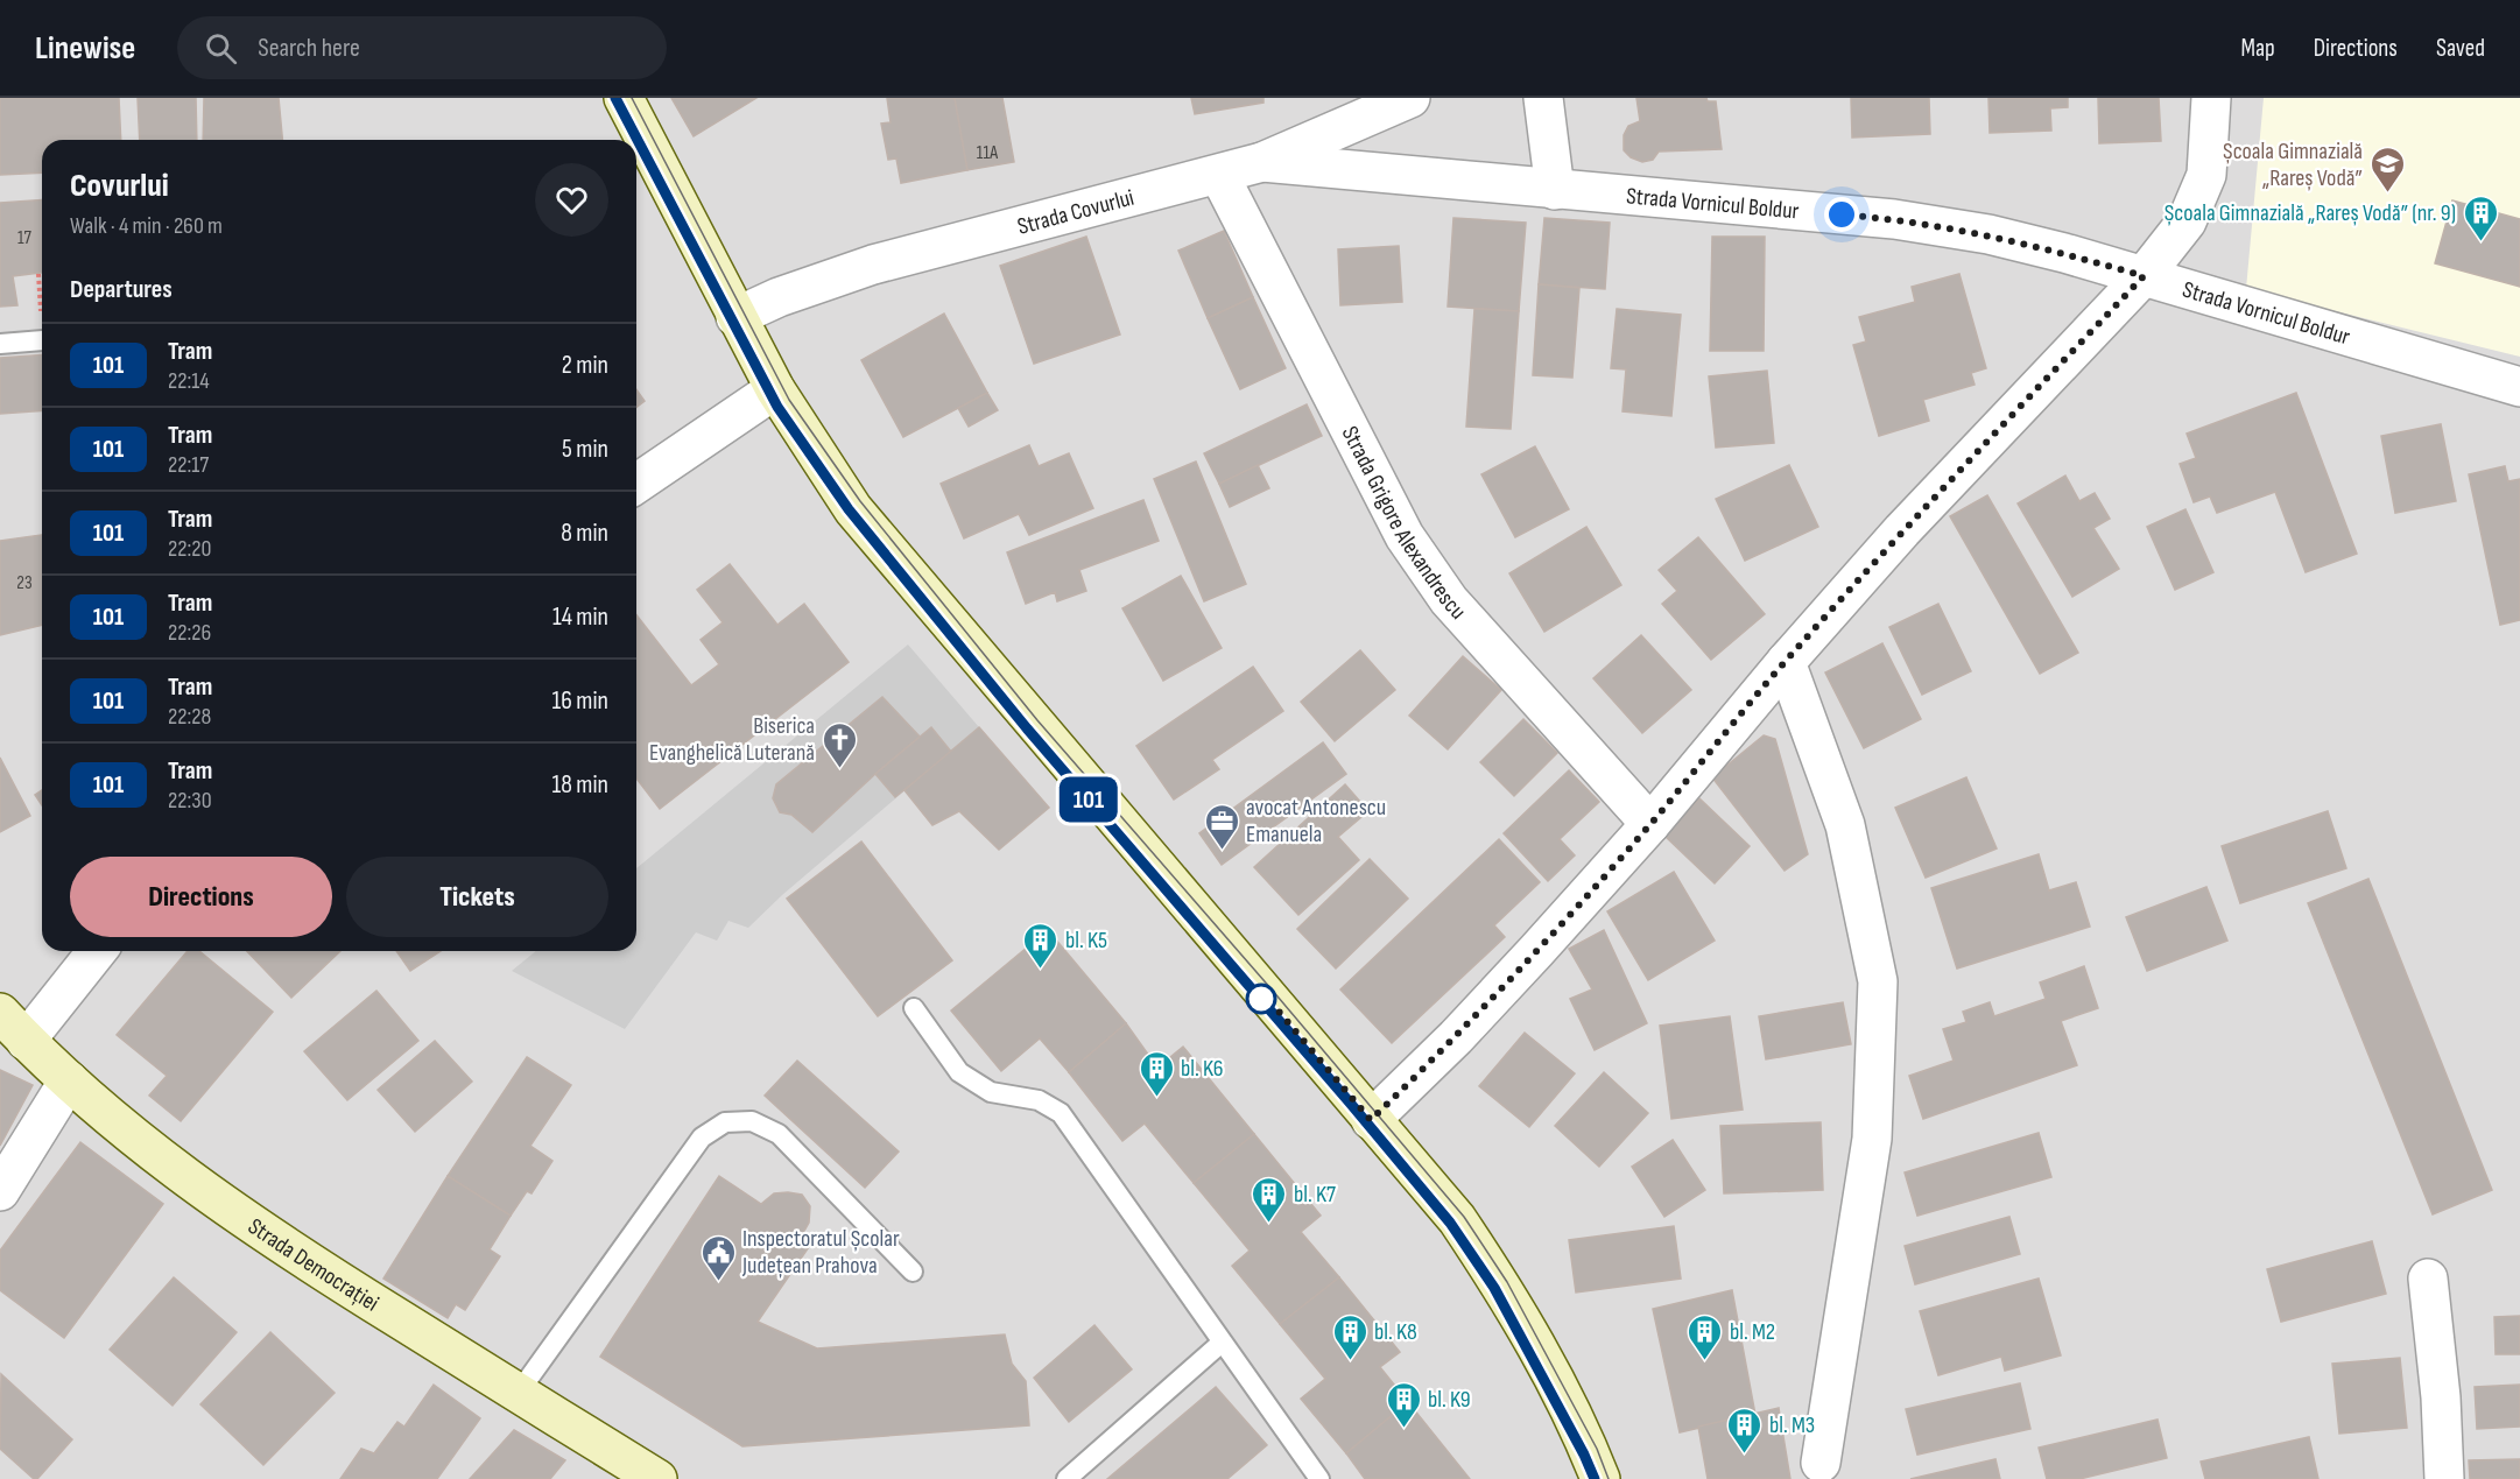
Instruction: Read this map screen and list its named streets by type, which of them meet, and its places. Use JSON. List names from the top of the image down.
{
  "streets": {
    "main road": ["Strada Democrației"],
    "street": ["Strada Vornicul Boldur", "Strada Covurlui", "Strada Grigore Alexandrescu"]
  },
  "crossings": [
    ["Strada Vornicul Boldur", "Strada Covurlui"],
    ["Strada Covurlui", "Strada Grigore Alexandrescu"]
  ],
  "places": {
    "school or university": ["Școala Gimnazială „Rareș Vodă”"],
    "building": [
      "Școala Gimnazială „Rareș Vodă” (nr. 9)",
      "bl. K5",
      "bl. K6",
      "bl. K7",
      "bl. K8",
      "bl. M2",
      "bl. K9",
      "bl. M3"
    ],
    "church": ["Biserica Evanghelică Luterană"],
    "office": ["avocat Antonescu Emanuela"],
    "public building": ["Inspectoratul Școlar Județean Prahova"]
  },
  "lines": ["tram line 101"],
  "house_numbers": ["11A", "17", "23"],
  "page": {
    "header": "Linewise",
    "search": "Search here",
    "nav": ["Map", "Directions", "Saved"],
    "on_map": "101",
    "heading": [
      ["Covurlui", "Walk · 4 min · 260 m"],
      "Departures"
    ],
    "list": [
      {
        "mark": "101",
        "name": "Tram",
        "note": "22:14",
        "value": "2 min"
      },
      {
        "mark": "101",
        "name": "Tram",
        "note": "22:17",
        "value": "5 min"
      },
      {
        "mark": "101",
        "name": "Tram",
        "note": "22:20",
        "value": "8 min"
      },
      {
        "mark": "101",
        "name": "Tram",
        "note": "22:26",
        "value": "14 min"
      },
      {
        "mark": "101",
        "name": "Tram",
        "note": "22:28",
        "value": "16 min"
      },
      {
        "mark": "101",
        "name": "Tram",
        "note": "22:30",
        "value": "18 min"
      }
    ],
    "buttons": ["Directions", "Tickets"]
  }
}
